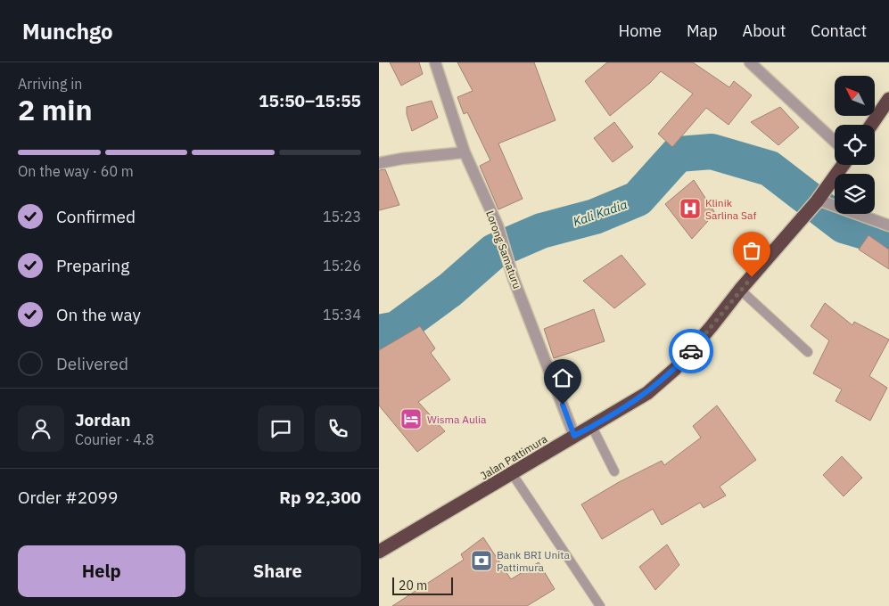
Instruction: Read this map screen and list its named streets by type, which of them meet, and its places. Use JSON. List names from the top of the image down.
{
  "streets": {
    "highway": ["Jalan Pattimura"],
    "street": ["Lorong Samaturu"]
  },
  "crossings": [
    ["Lorong Samaturu", "Jalan Pattimura"]
  ],
  "water": ["Kali Kadia"],
  "places": {
    "hospital": ["Klinik Sarlina Saf"],
    "hotel": ["Wisma Aulia"],
    "bank": ["Bank BRI Unita Pattimura"]
  },
  "scale_bar": "20 m",
  "north": "top left",
  "page": {
    "header": "Munchgo",
    "nav": [
      "Home",
      "Map",
      "About",
      "Contact"
    ],
    "heading": ["2 min", "Arriving in", "15:50–15:55"],
    "panel": [
      "Jordan",
      "Courier · 4.8",
      "Order #2099",
      "Rp 92,300"
    ],
    "bar": "On the way · 60 m",
    "list": [
      ["Confirmed", "15:23"],
      ["Preparing", "15:26"],
      ["On the way", "15:34"],
      "Delivered"
    ],
    "buttons": ["Help", "Share"],
    "scale": "20 m"
  }
}
